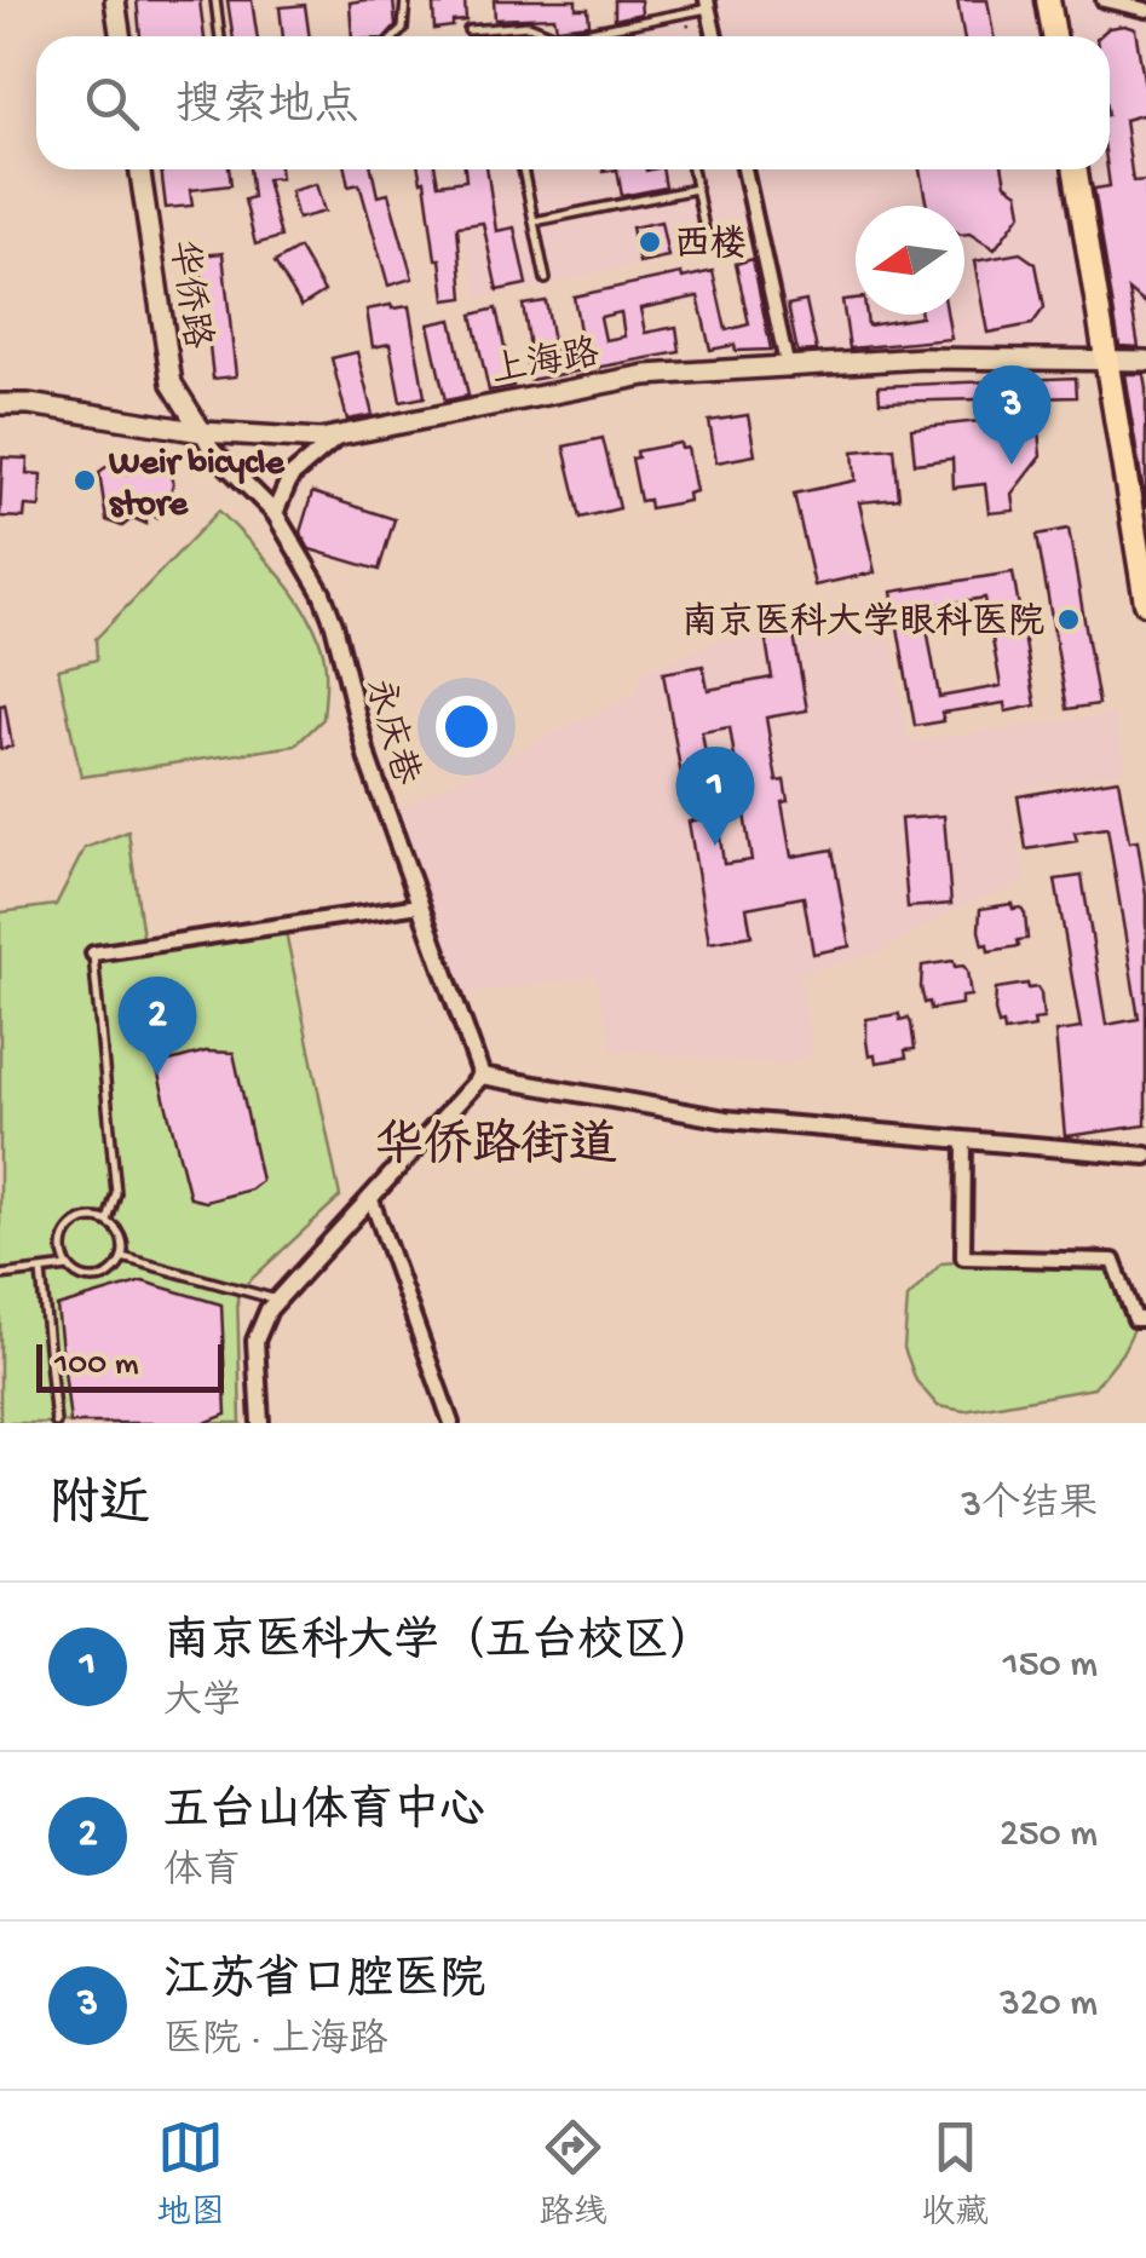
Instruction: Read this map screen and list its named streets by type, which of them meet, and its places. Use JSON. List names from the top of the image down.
{
  "streets": {
    "main road": ["华侨路", "上海路"],
    "street": ["永庆巷"]
  },
  "crossings": [
    ["华侨路", "上海路"],
    ["华侨路", "永庆巷"],
    ["上海路", "永庆巷"]
  ],
  "districts": ["华侨路街道"],
  "places": ["西楼", "Weir bicycle store", "南京医科大学眼科医院"],
  "scale_bar": "100 m",
  "north": "left",
  "page": {
    "search": "搜索地点",
    "pins": ["3", "1", "2"],
    "scale": "100 m",
    "heading": ["附近", "3个结果"],
    "list": [
      {
        "mark": "1",
        "name": "南京医科大学（五台校区）",
        "note": "大学",
        "value": "150 m"
      },
      {
        "mark": "2",
        "name": "五台山体育中心",
        "note": "体育",
        "value": "250 m"
      },
      {
        "mark": "3",
        "name": "江苏省口腔医院",
        "note": "医院 · 上海路",
        "value": "320 m"
      }
    ],
    "nav": ["地图", "路线", "收藏"]
  }
}
